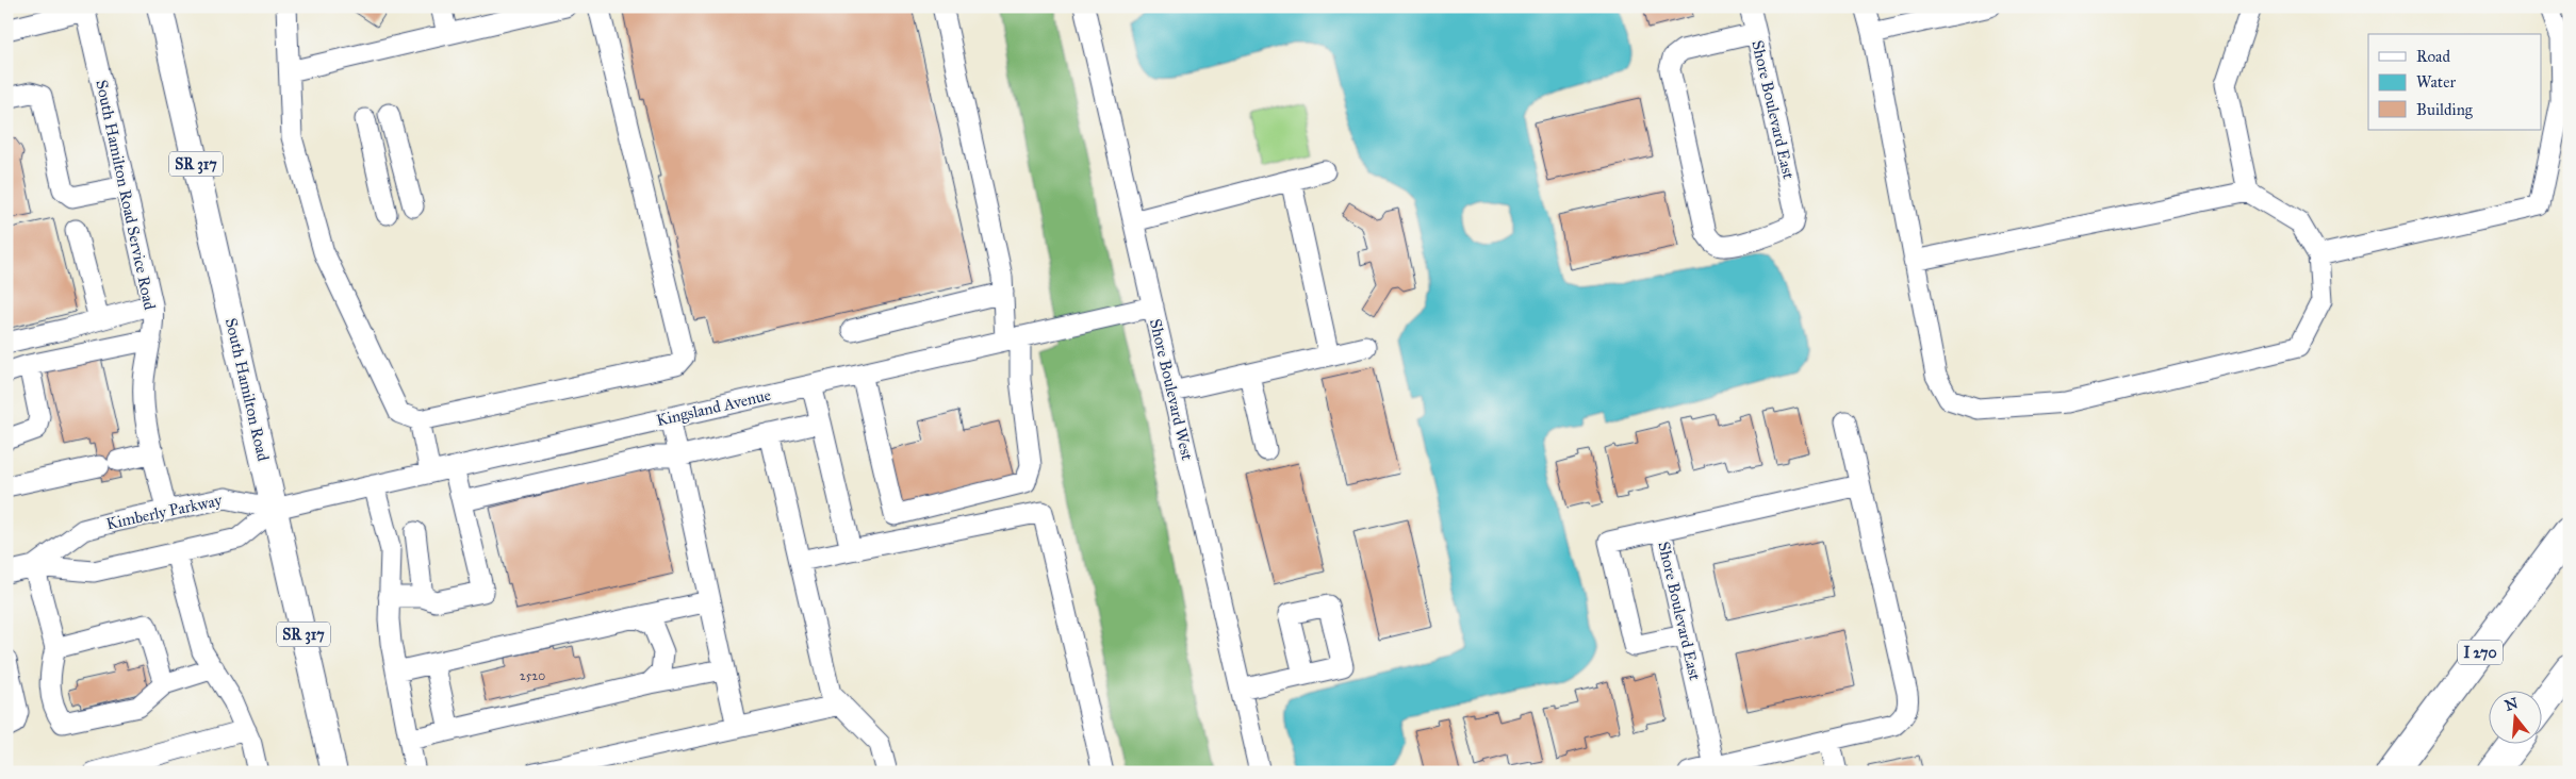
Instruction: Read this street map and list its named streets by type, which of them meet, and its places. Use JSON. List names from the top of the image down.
{
  "streets": {
    "highway": ["I 270"],
    "main road": ["SR 317", "South Hamilton Road"],
    "street": [
      "Shore Boulevard East",
      "South Hamilton Road Service Road",
      "Shore Boulevard West",
      "Kingsland Avenue",
      "Kimberly Parkway"
    ]
  },
  "crossings": [
    ["South Hamilton Road Service Road", "Kimberly Parkway"],
    ["South Hamilton Road", "Kingsland Avenue"],
    ["South Hamilton Road", "Kimberly Parkway"],
    ["Shore Boulevard West", "Kingsland Avenue"],
    ["Kingsland Avenue", "Kimberly Parkway"]
  ],
  "house_numbers": ["2520"],
  "legend": ["Road", "Water", "Building"],
  "north": "top"
}
